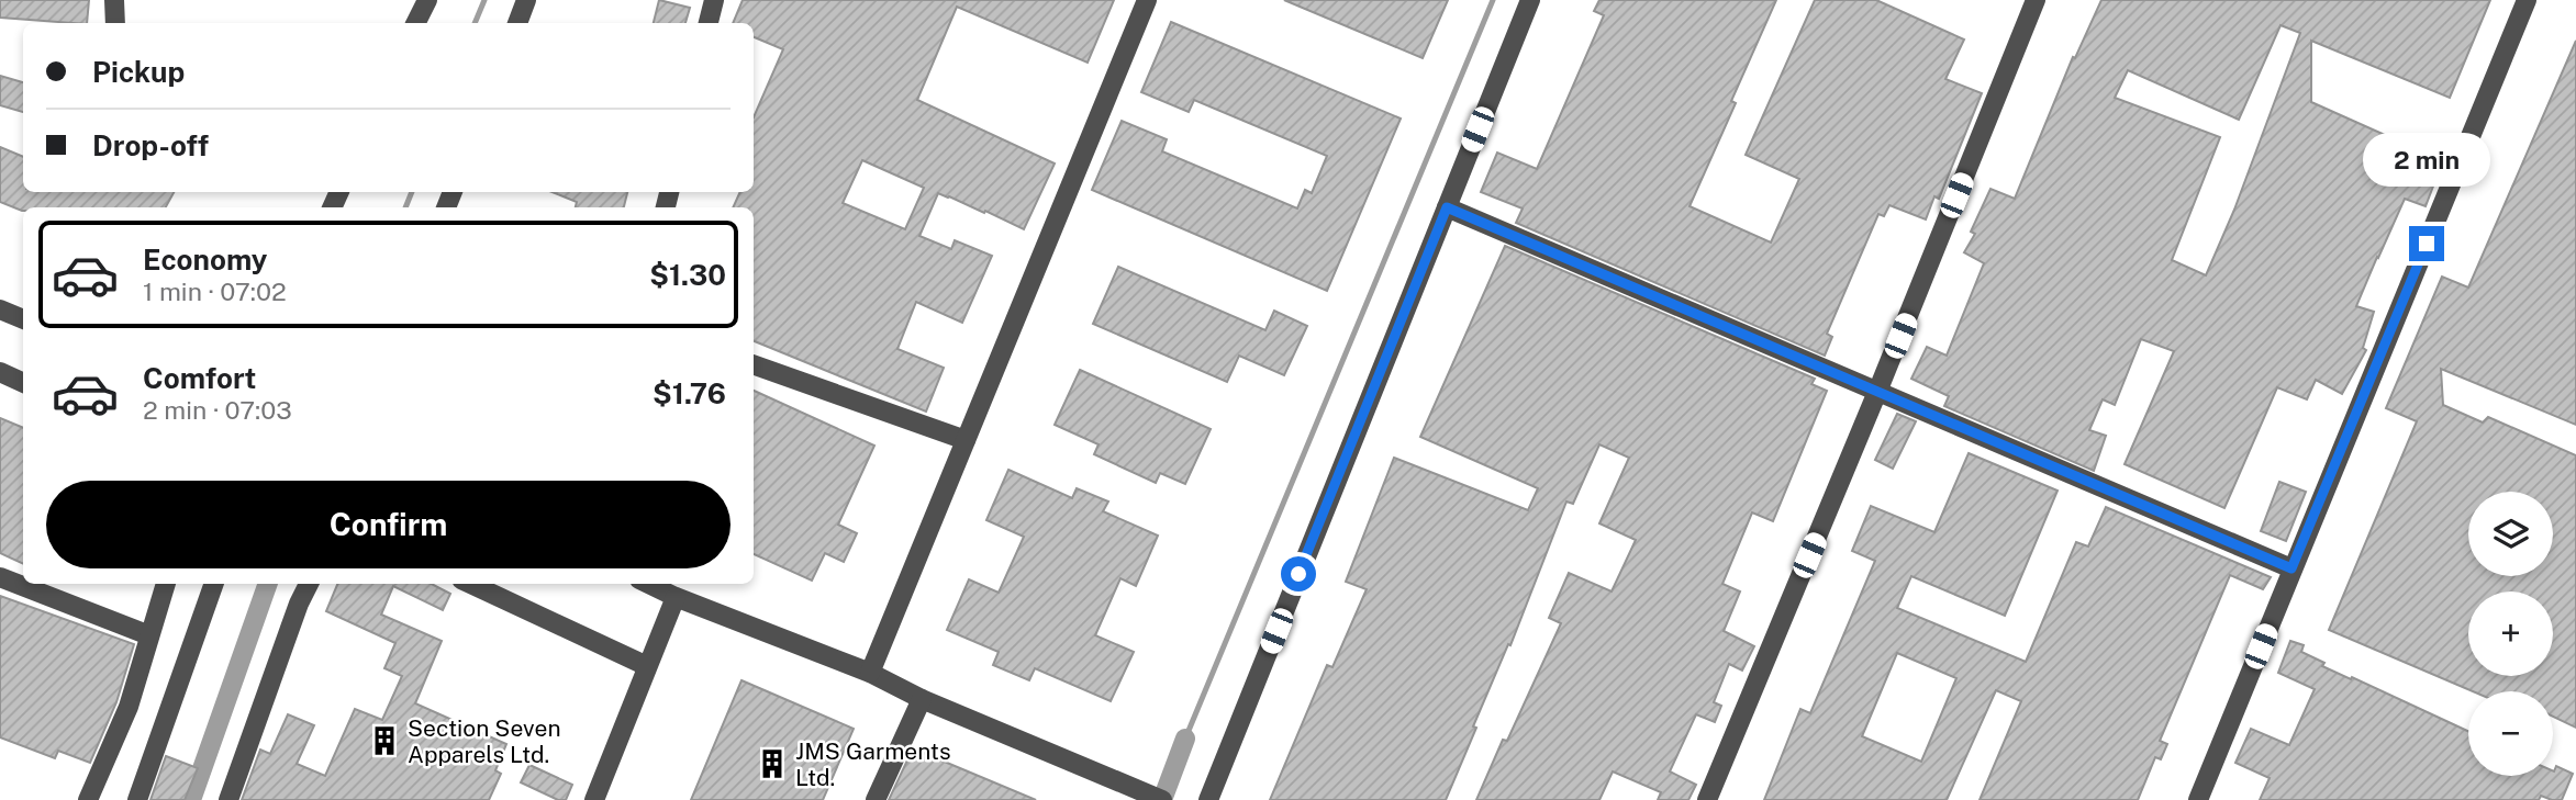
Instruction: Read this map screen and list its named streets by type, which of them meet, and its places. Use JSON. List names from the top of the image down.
{
  "places": {
    "building": ["Section Seven Apparels Ltd.", "JMS Garments Ltd."]
  },
  "page": {
    "banner": ["Pickup", "Drop-off"],
    "bubble": "2 min",
    "list": [
      {
        "name": "Economy",
        "note": "1 min · 07:02",
        "value": "$1.30"
      },
      {
        "name": "Comfort",
        "note": "2 min · 07:03",
        "value": "$1.76"
      }
    ],
    "buttons": "Confirm",
    "map_buttons": ["+", "−"]
  }
}
